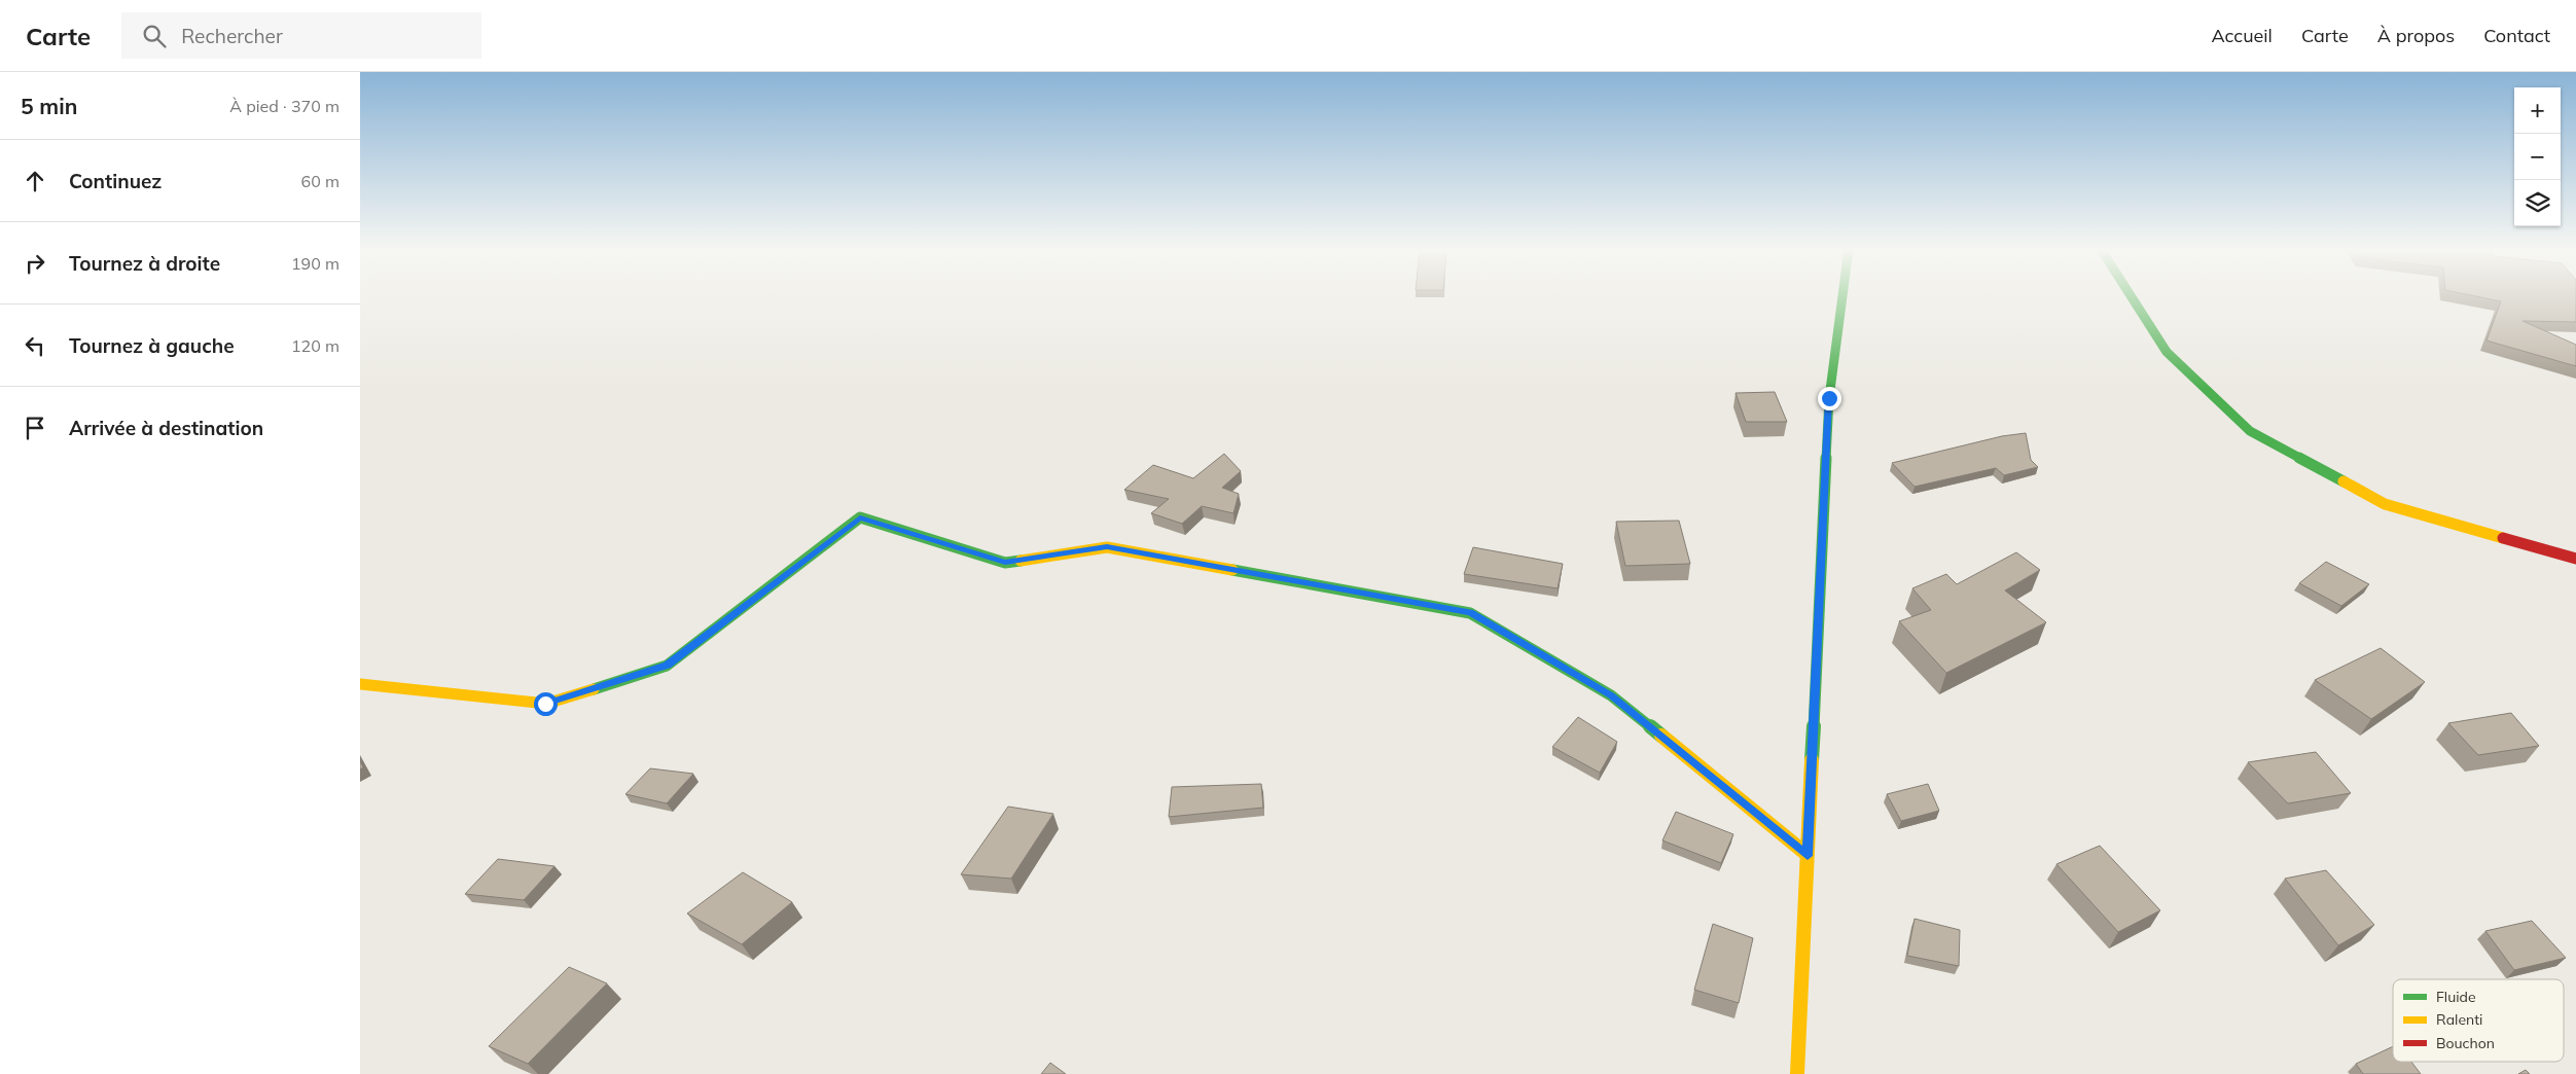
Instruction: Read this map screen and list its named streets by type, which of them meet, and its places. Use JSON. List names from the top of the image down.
{
  "legend": ["Fluide", "Ralenti", "Bouchon"],
  "page": {
    "header": "Carte",
    "search": "Rechercher",
    "nav": [
      "Accueil",
      "Carte",
      "À propos",
      "Contact"
    ],
    "heading": ["5 min", "À pied · 370 m"],
    "map_buttons": ["+", "−"],
    "list": [
      ["Continuez", "60 m"],
      ["Tournez à droite", "190 m"],
      ["Tournez à gauche", "120 m"],
      "Arrivée à destination"
    ]
  }
}
